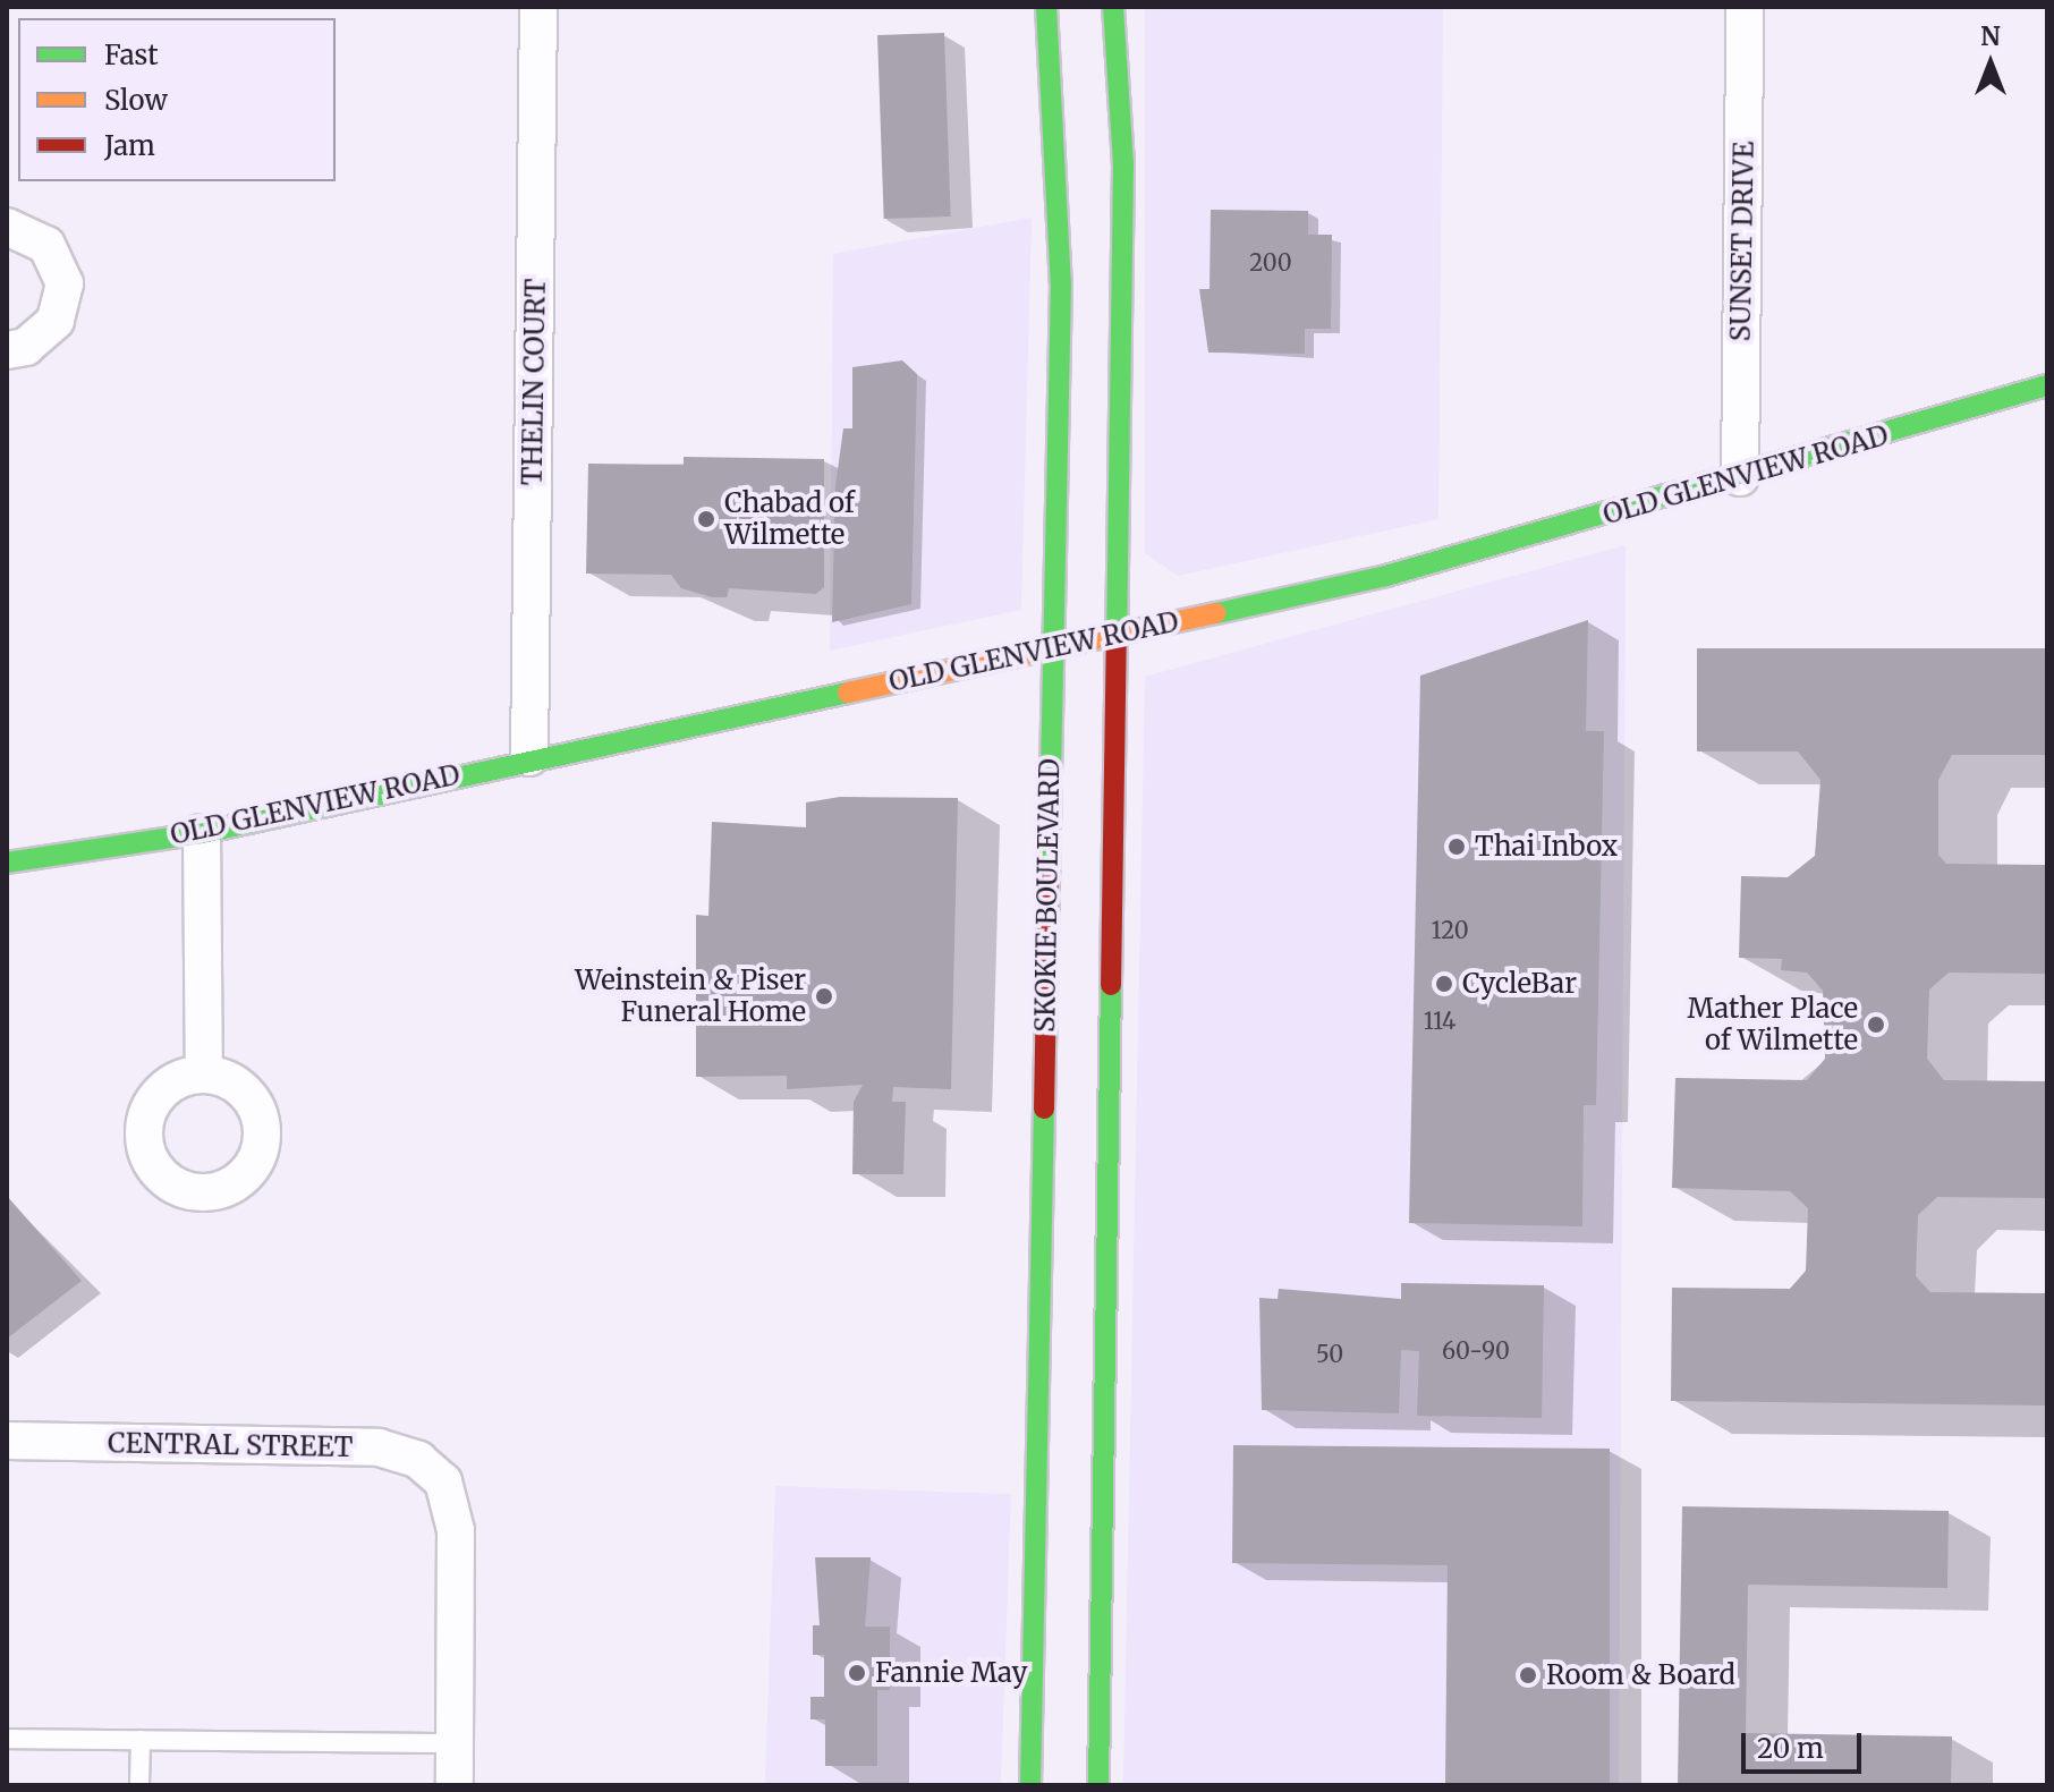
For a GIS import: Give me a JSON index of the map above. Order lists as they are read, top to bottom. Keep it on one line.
{"streets":{"main road":["OLD GLENVIEW ROAD","SKOKIE BOULEVARD"],"street":["SUNSET DRIVE","THELIN COURT","CENTRAL STREET"]},"crossings":[["SUNSET DRIVE","OLD GLENVIEW ROAD"],["THELIN COURT","OLD GLENVIEW ROAD"],["OLD GLENVIEW ROAD","SKOKIE BOULEVARD"]],"places":["Chabad of Wilmette","Thai Inbox","CycleBar","Weinstein & Piser Funeral Home","Mather Place of Wilmette","Fannie May","Room & Board"],"house_numbers":["200","120","114","60-90","50"],"legend":["Fast","Slow","Jam"],"scale_bar":"20 m","north":"top"}
